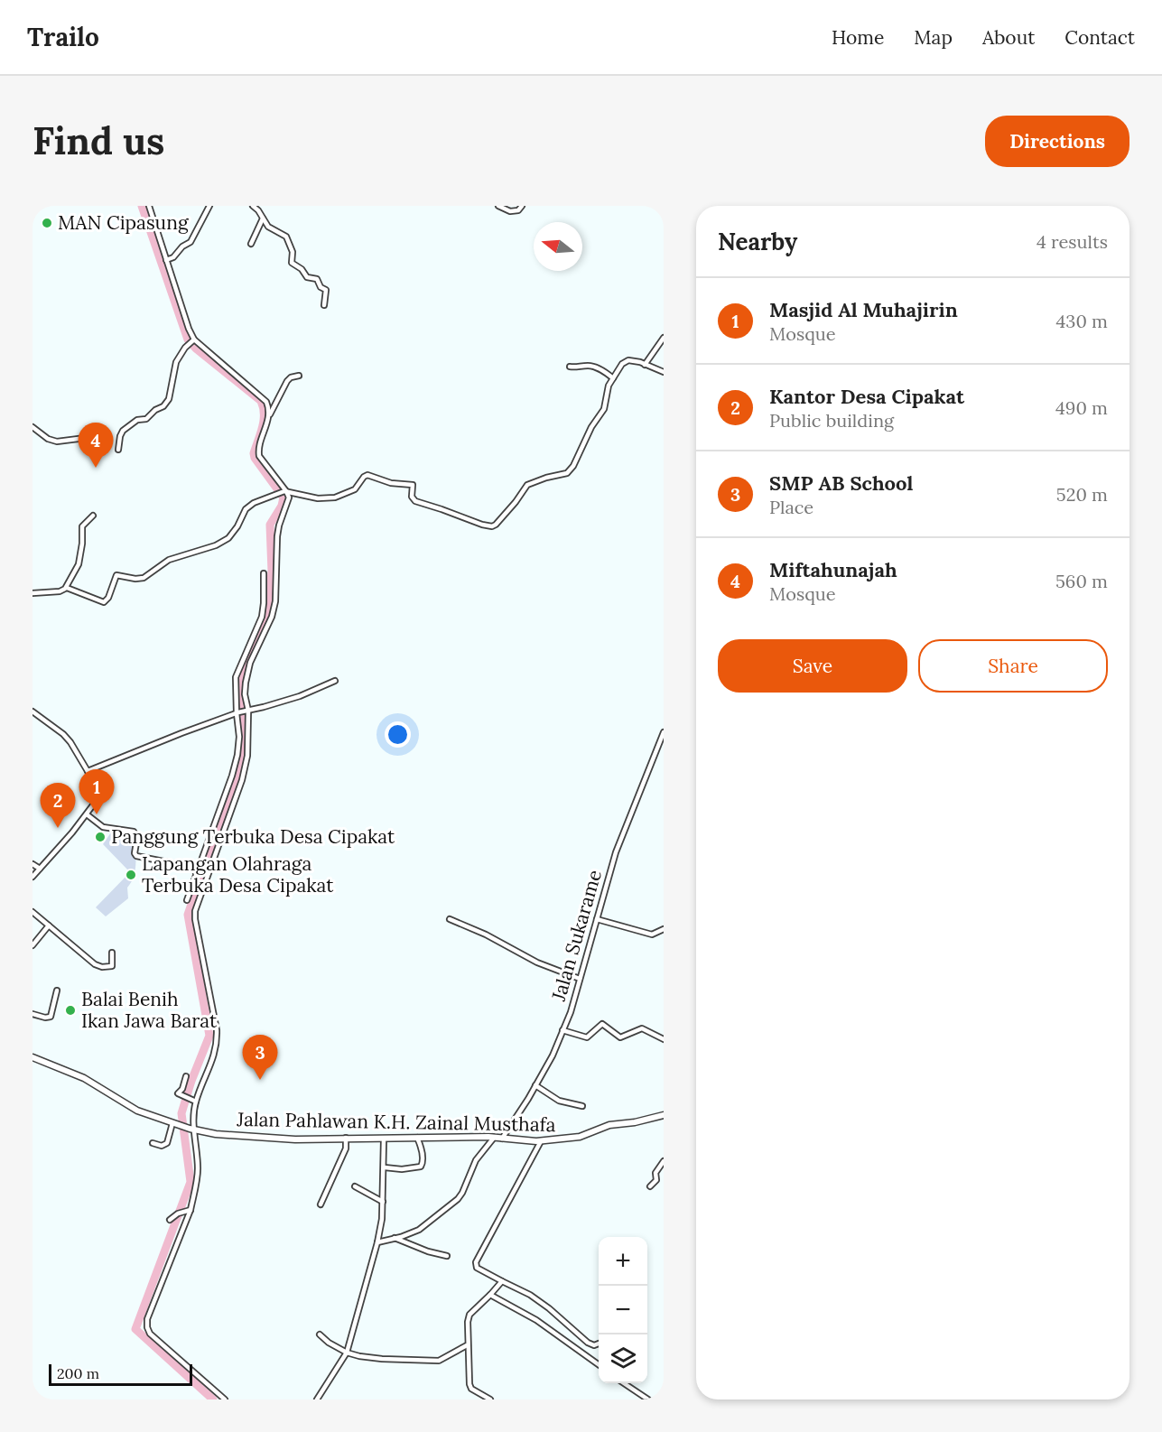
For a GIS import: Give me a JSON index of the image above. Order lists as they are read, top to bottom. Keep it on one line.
{"streets":{"street":["Jalan Sukarame","Jalan Pahlawan K.H. Zainal Musthafa"]},"crossings":[["Jalan Sukarame","Jalan Pahlawan K.H. Zainal Musthafa"]],"places":["MAN Cipasung","Panggung Terbuka Desa Cipakat","Lapangan Olahraga Terbuka Desa Cipakat","Balai Benih Ikan Jawa Barat"],"scale_bar":"200 m","north":"left","page":{"header":"Trailo","nav":["Home","Map","About","Contact"],"buttons":["Directions",["Save","Share"]],"title":"Find us","heading":["Nearby","4 results"],"list":[{"mark":"1","name":"Masjid Al Muhajirin","note":"Mosque","value":"430 m"},{"mark":"2","name":"Kantor Desa Cipakat","note":"Public building","value":"490 m"},{"mark":"3","name":"SMP AB School","note":"Place","value":"520 m"},{"mark":"4","name":"Miftahunajah","note":"Mosque","value":"560 m"}],"pins":["4","1","2","3"],"map_buttons":["+","−"],"scale":"200 m"}}
